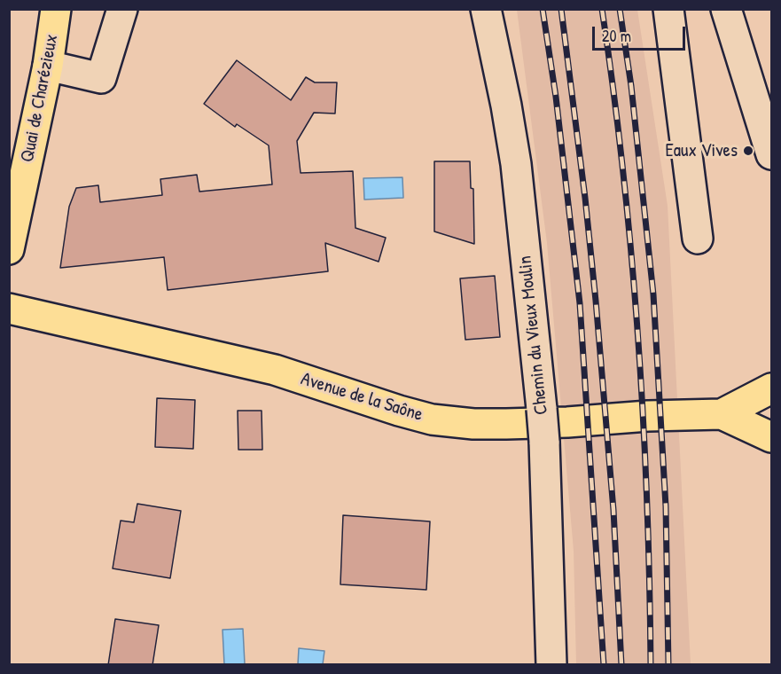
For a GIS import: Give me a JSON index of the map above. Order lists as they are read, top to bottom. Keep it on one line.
{"streets":{"main road":["Quai de Charézieux","Avenue de la Saône"],"street":["Chemin du Vieux Moulin"]},"places":["Eaux Vives"],"scale_bar":"20 m"}
